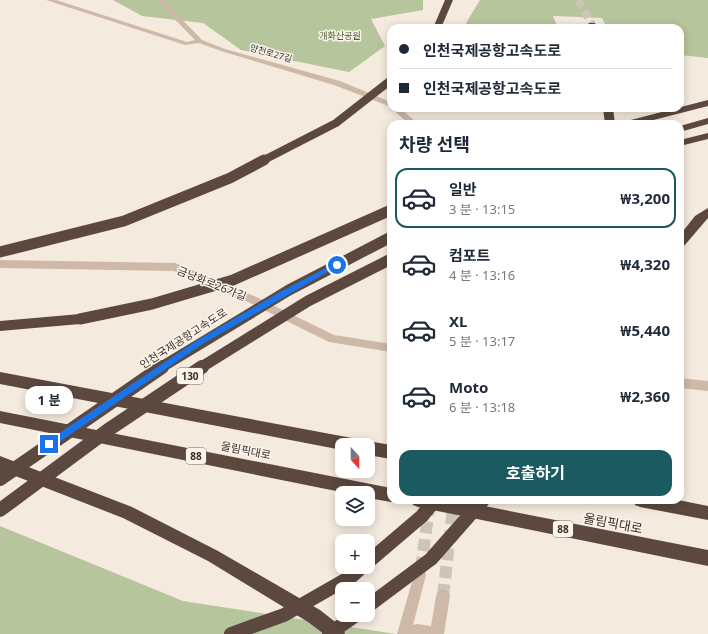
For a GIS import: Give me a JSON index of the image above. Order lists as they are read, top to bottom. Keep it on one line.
{"streets":{"highway":["인천국제공항고속도로","130","올림픽대로","88"],"street":["양천로27길","금낭화로26가길"]},"parks":["개화산공원"],"north":"bottom","page":{"banner":["인천국제공항고속도로","인천국제공항고속도로"],"heading":"차량 선택","list":[{"name":"일반","note":"3 분 · 13:15","value":"₩3,200"},{"name":"컴포트","note":"4 분 · 13:16","value":"₩4,320"},{"name":"XL","note":"5 분 · 13:17","value":"₩5,440"},{"name":"Moto","note":"6 분 · 13:18","value":"₩2,360"}],"bubble":"1 분","map_buttons":["+","−"],"buttons":"호출하기"}}
